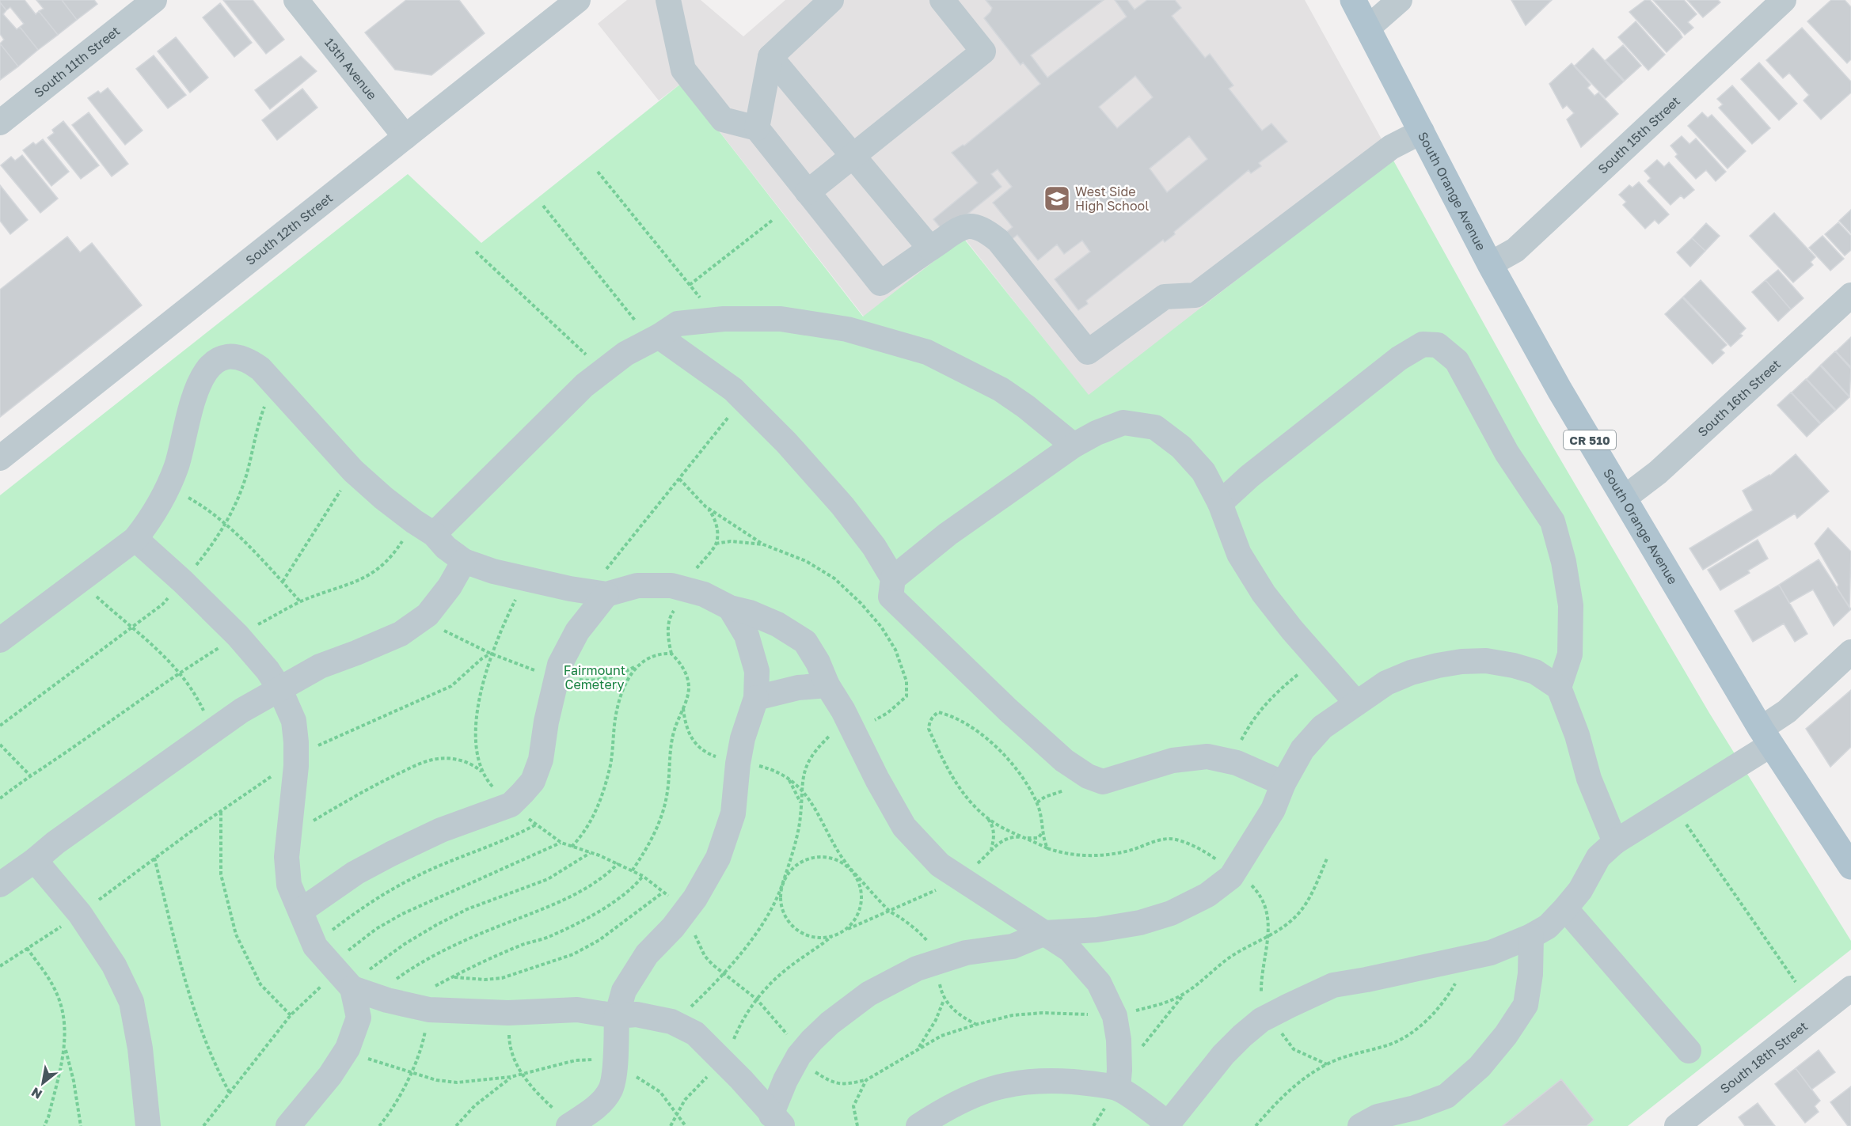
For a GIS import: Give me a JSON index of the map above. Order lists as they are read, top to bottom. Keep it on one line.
{"streets":{"main road":["South Orange Avenue","CR 510"],"street":["South 11th Street","13th Avenue","South 15th Street","South 12th Street","South 16th Street","South 18th Street"]},"crossings":[["13th Avenue","South 12th Street"],["South 15th Street","South Orange Avenue"],["South Orange Avenue","South 16th Street"]],"parks":["Fairmount Cemetery"],"places":{"school or university":["West Side High School"]},"north":"bottom left"}
